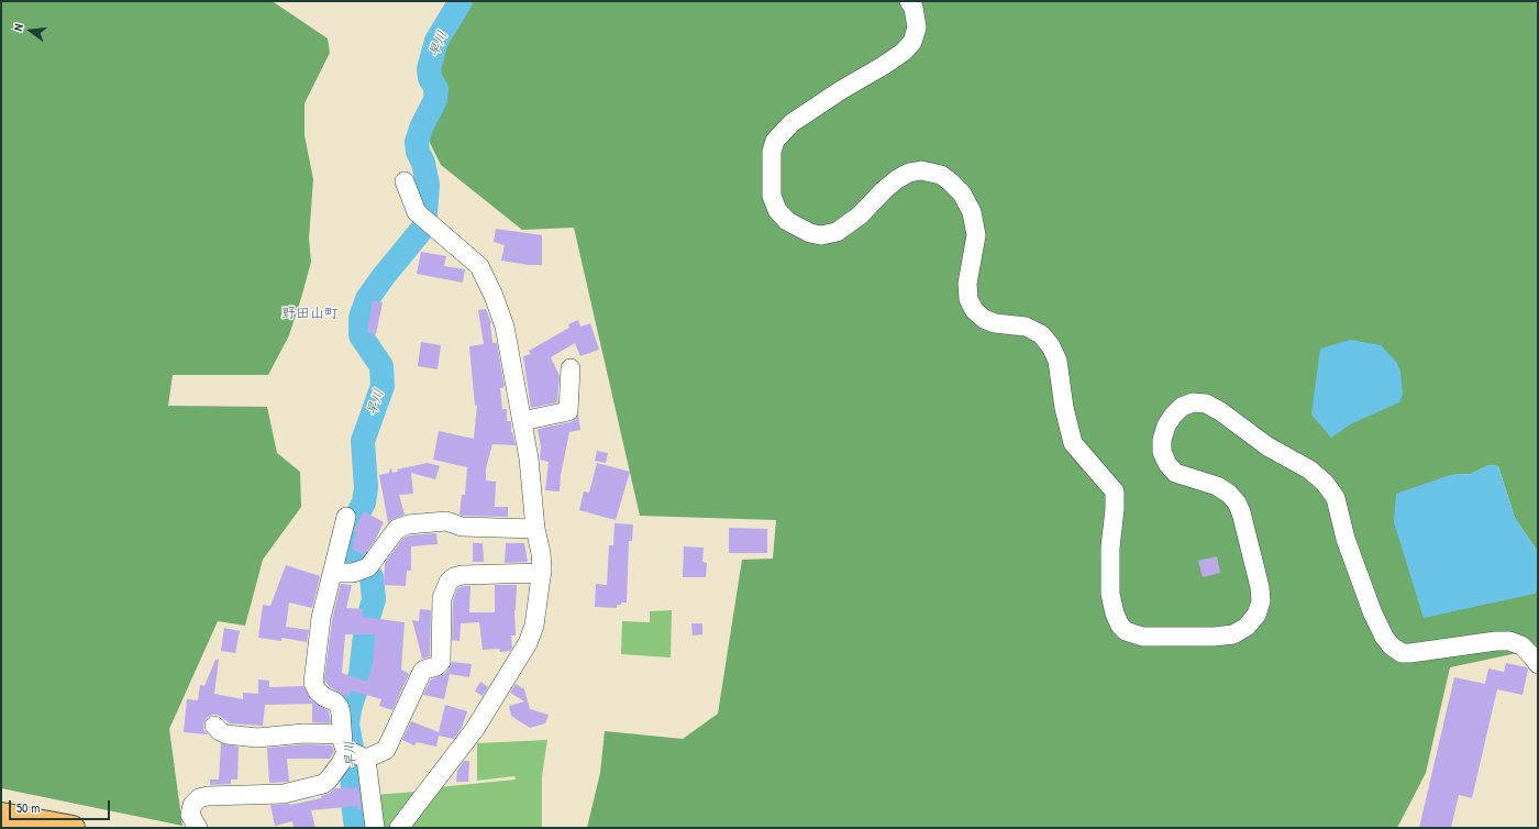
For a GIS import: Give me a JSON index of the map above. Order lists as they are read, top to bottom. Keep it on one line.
{"districts":["野田山町"],"water":["早川"],"scale_bar":"50 m","north":"left"}
